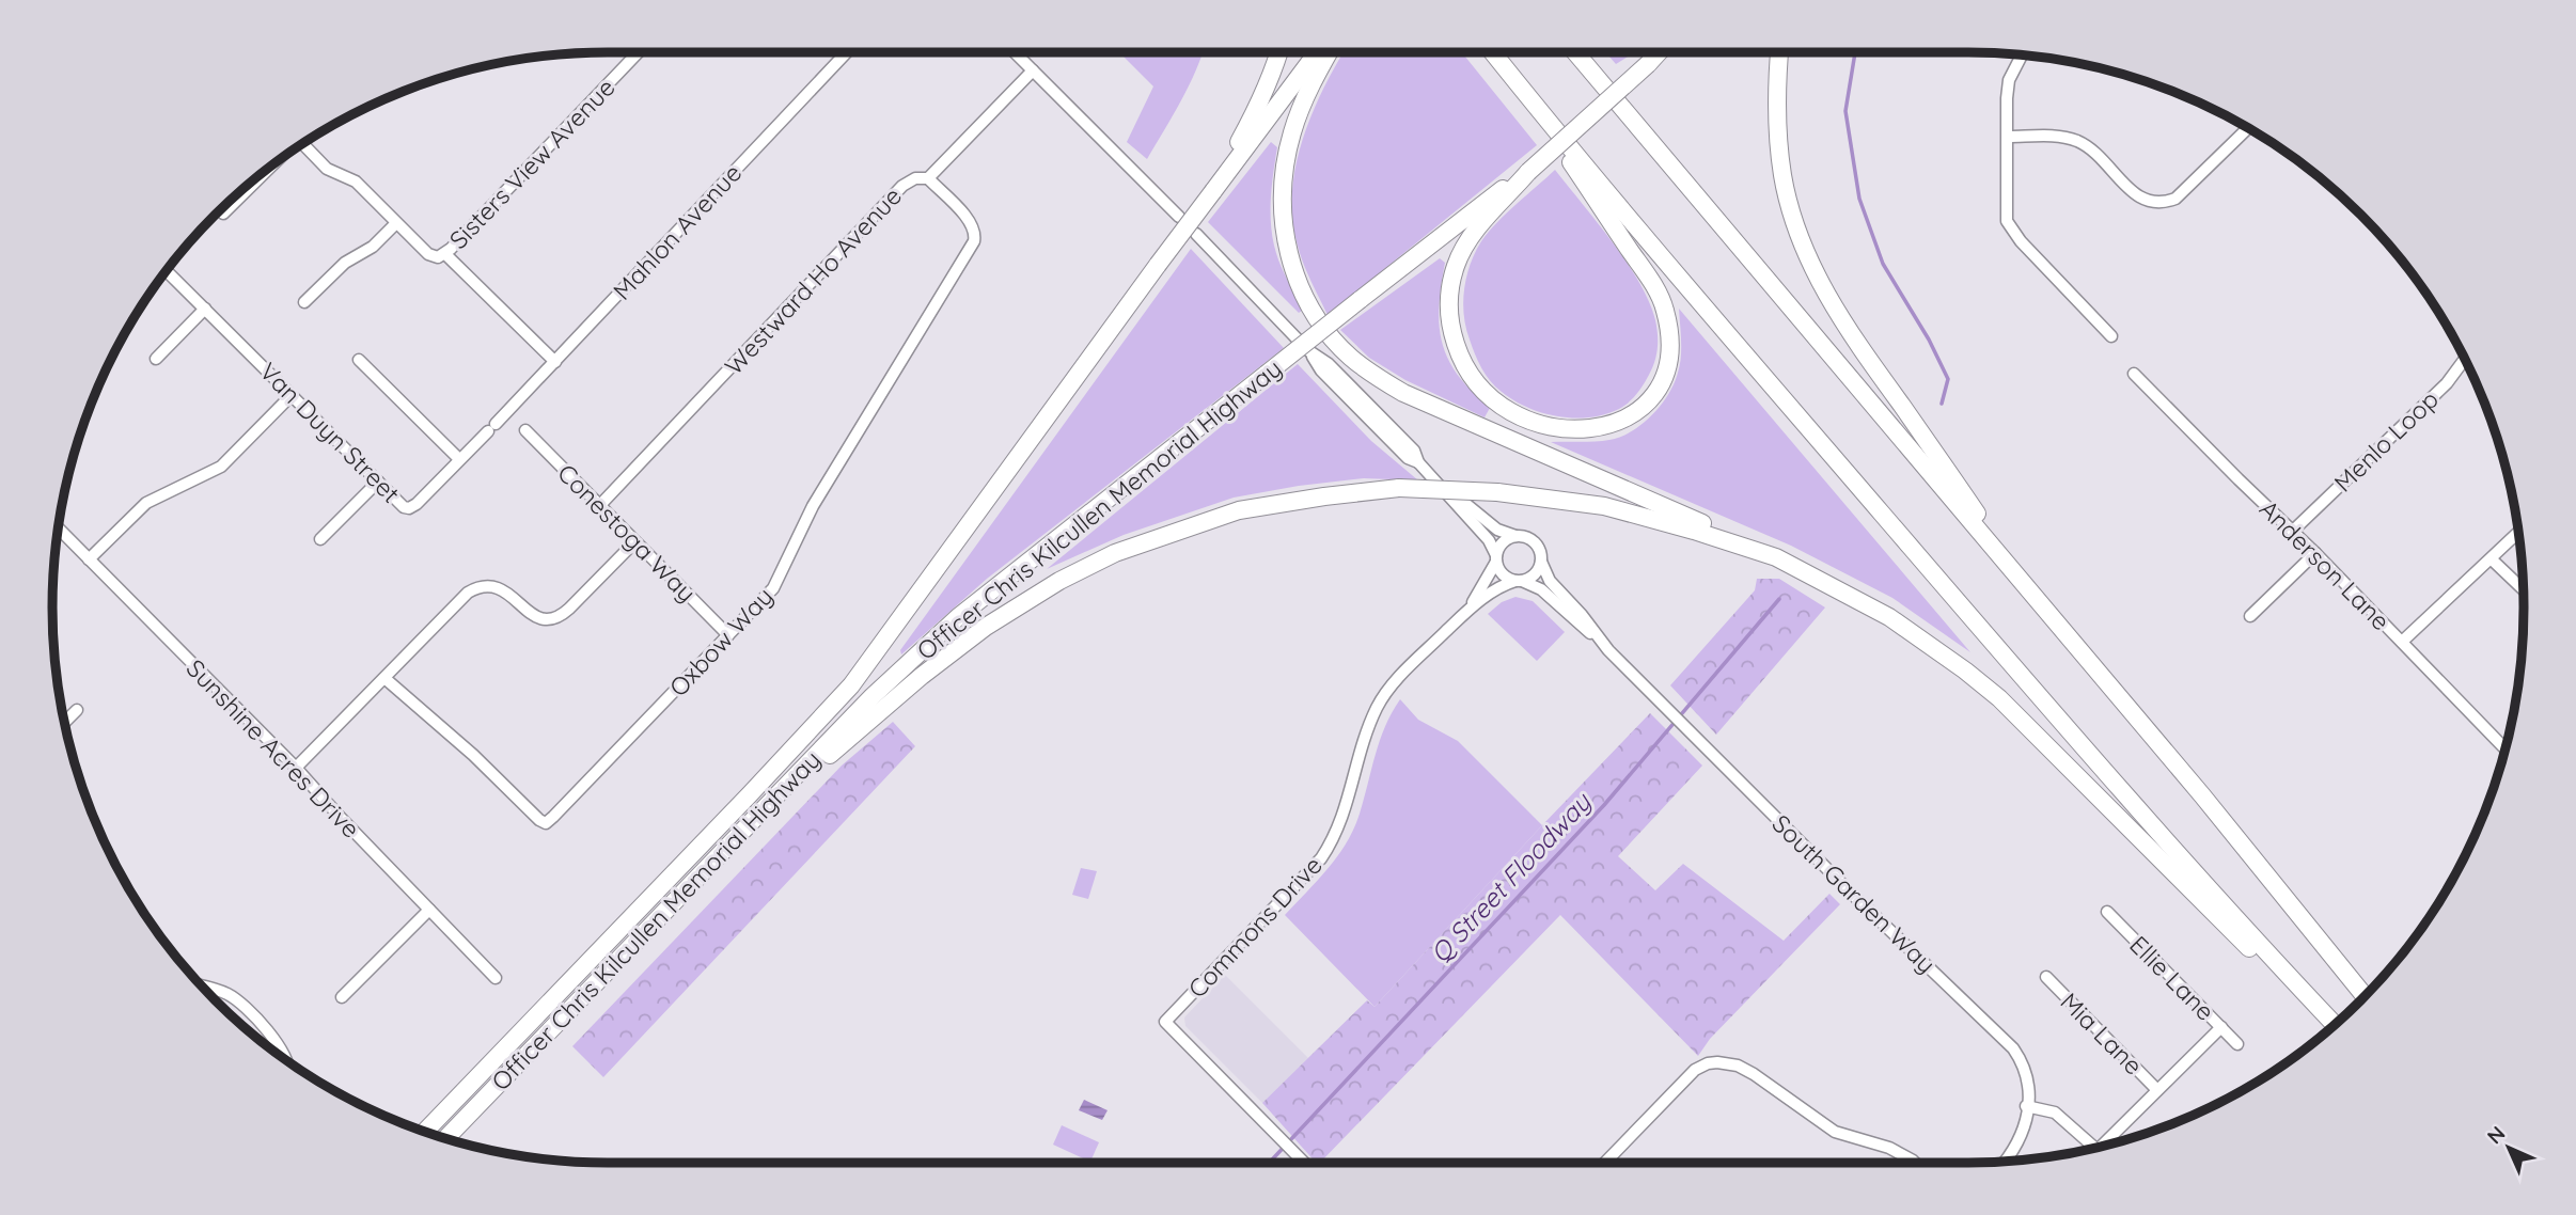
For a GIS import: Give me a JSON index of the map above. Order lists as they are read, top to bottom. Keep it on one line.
{"streets":{"highway":["Officer Chris Kilcullen Memorial Highway"],"street":["Sisters View Avenue","Mahlon Avenue","Westward Ho Avenue","Van Duyn Street","Menlo Loop","Conestoga Way","Anderson Lane","Oxbow Way","Sunshine Acres Drive","South Garden Way","Commons Drive","Ellie Lane","Mia Lane"]},"crossings":[["Mahlon Avenue","Van Duyn Street"],["Westward Ho Avenue","Conestoga Way"],["Westward Ho Avenue","Oxbow Way"],["Menlo Loop","Anderson Lane"],["Conestoga Way","Oxbow Way"],["South Garden Way","Commons Drive"]],"water":["Q Street Floodway"],"north":"top left"}
